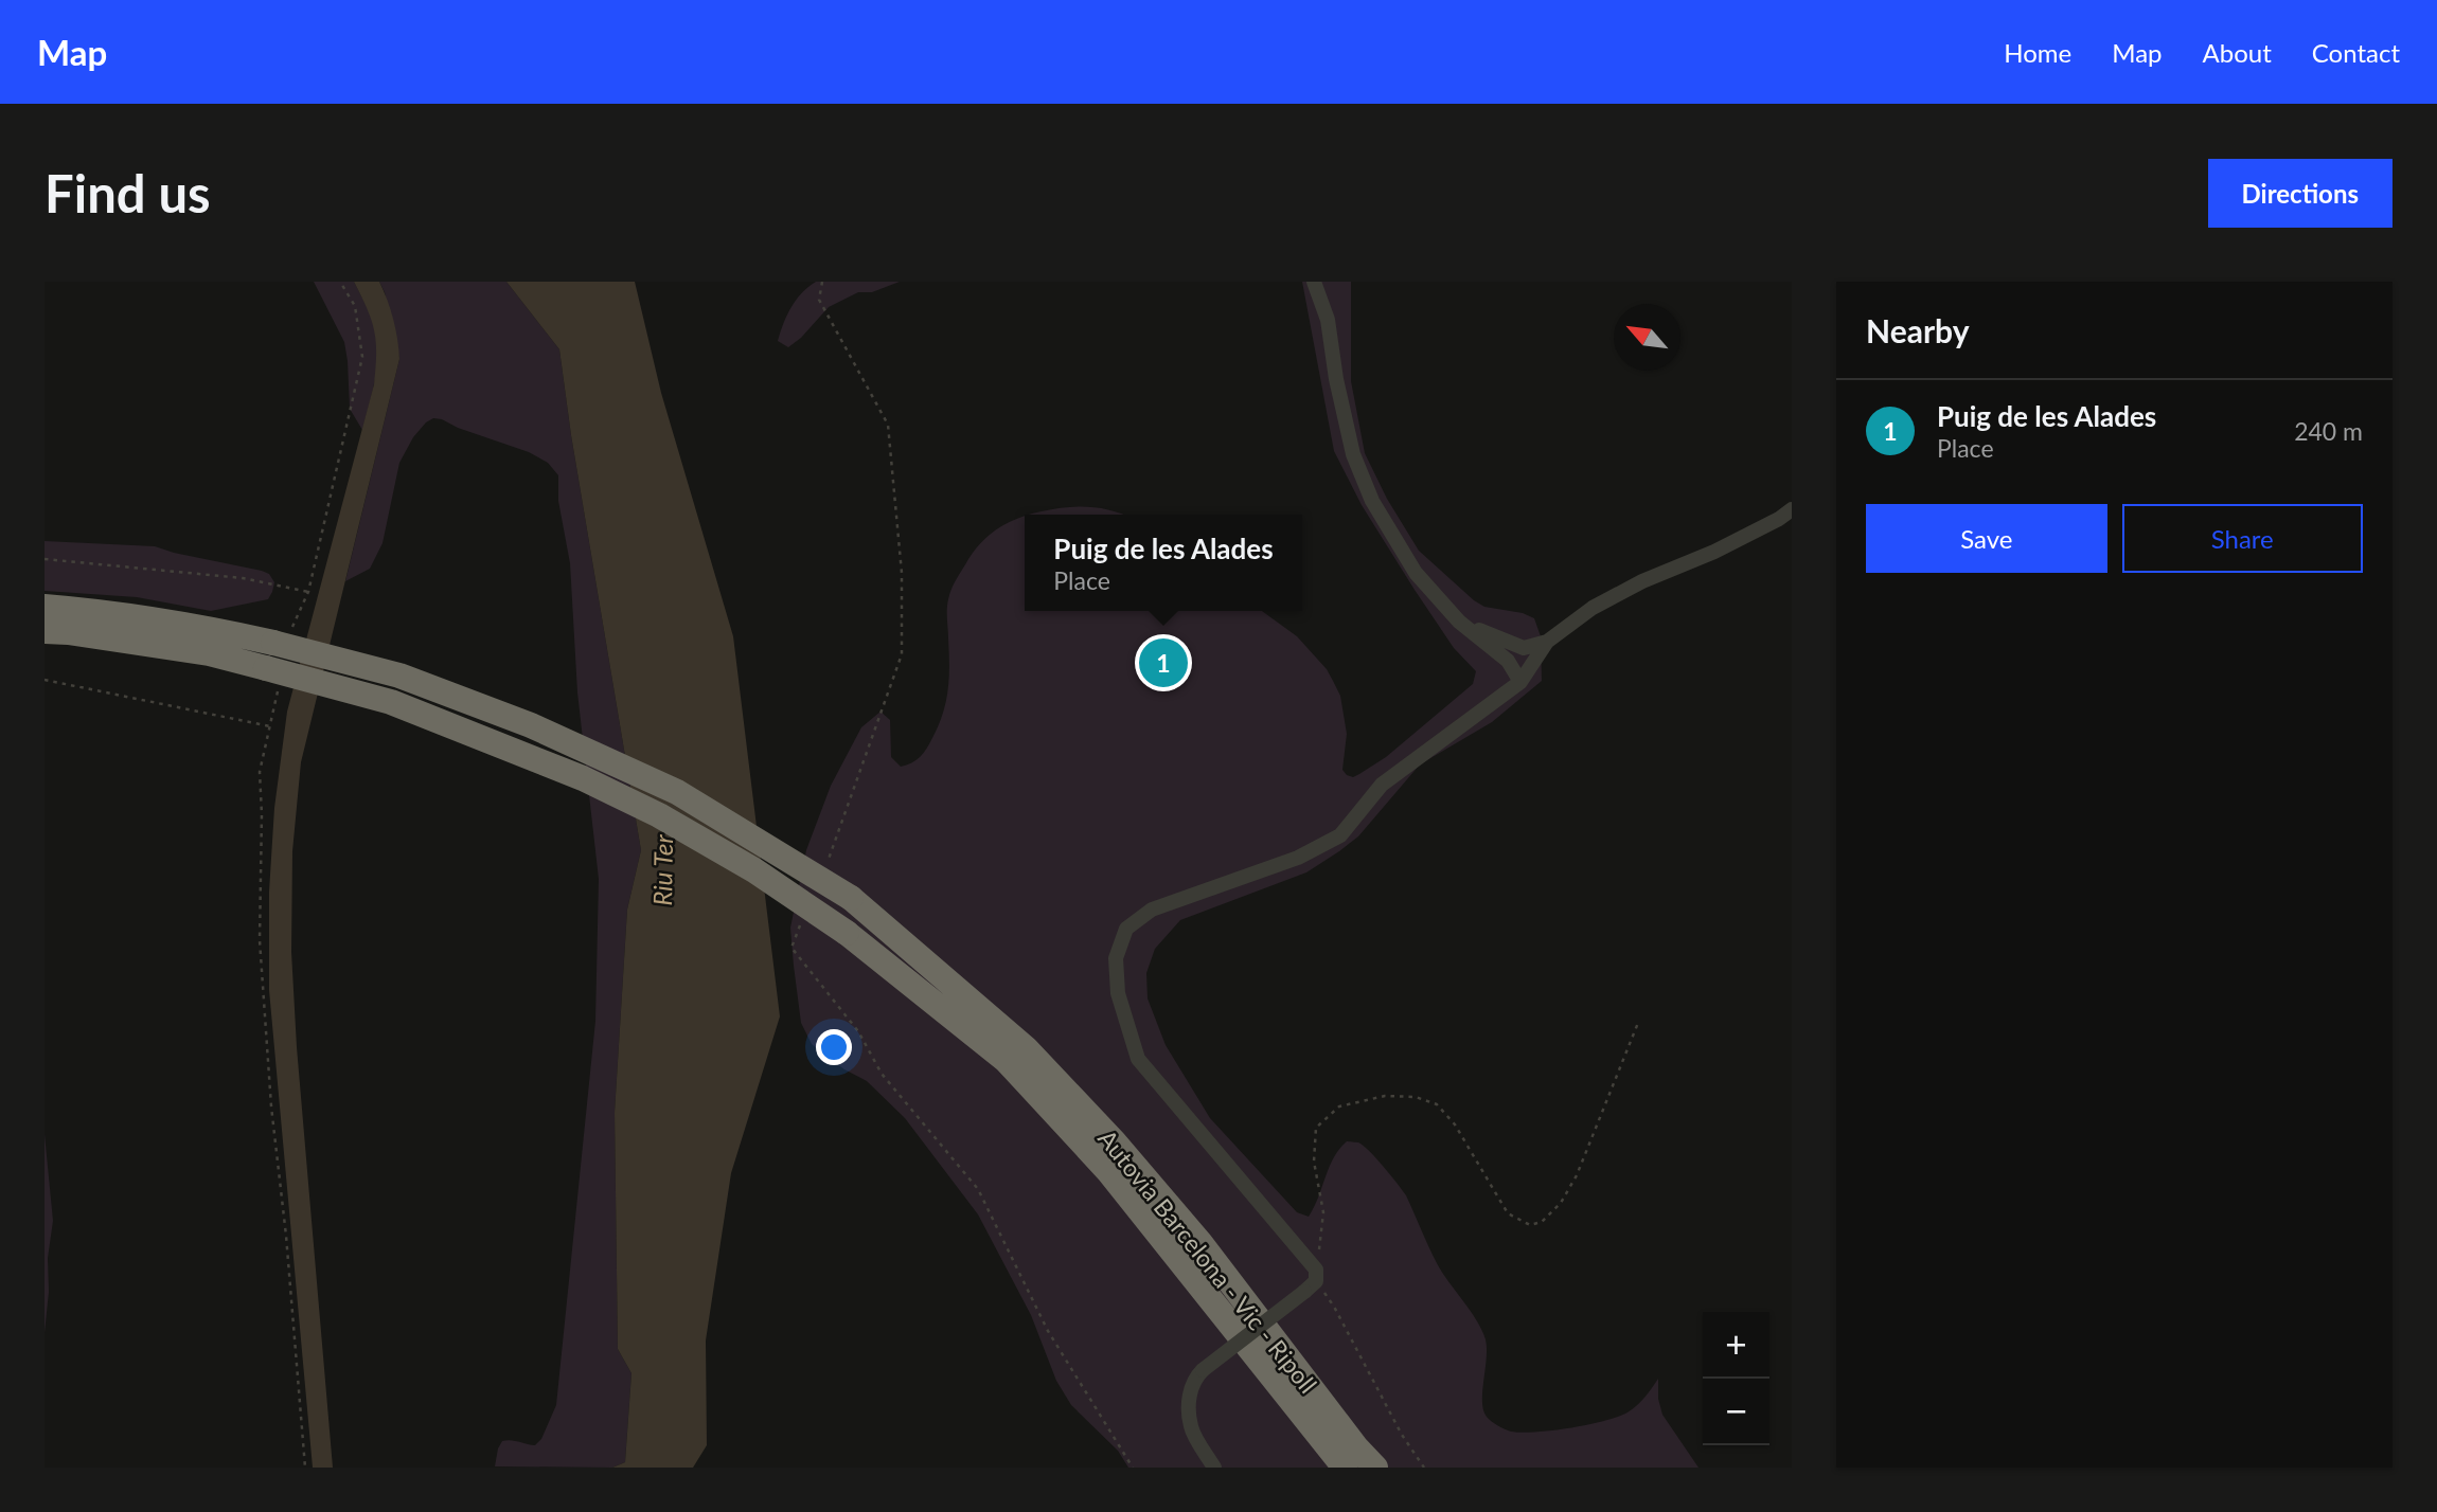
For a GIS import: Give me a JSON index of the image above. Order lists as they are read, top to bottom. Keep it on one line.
{"streets":{"highway":["Autovia Barcelona - Vic - Ripoll"]},"water":["Riu Ter"],"north":"top left","page":{"header":"Map","nav":["Home","Map","About","Contact"],"buttons":["Directions",["Save","Share"]],"title":"Find us","heading":"Nearby","list":[{"mark":"1","name":"Puig de les Alades","note":"Place","value":"240 m"}],"popup":["Puig de les Alades","Place"],"pins":"1","map_buttons":["+","−"]}}
